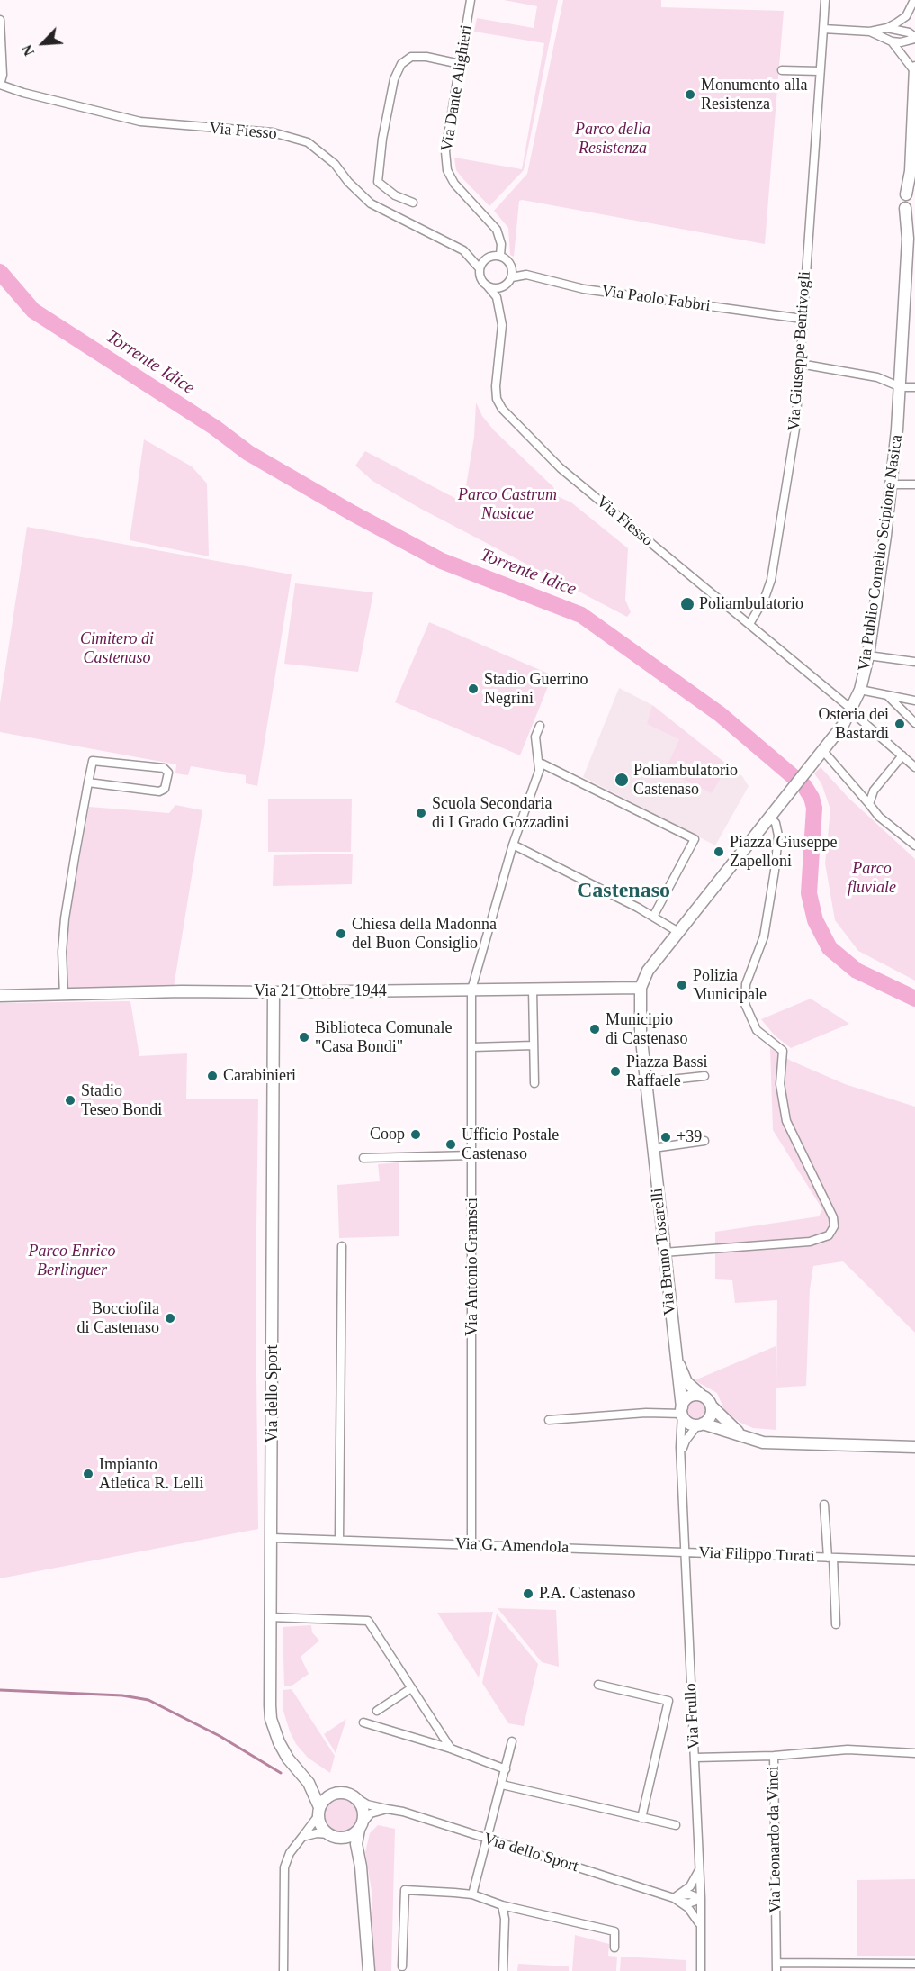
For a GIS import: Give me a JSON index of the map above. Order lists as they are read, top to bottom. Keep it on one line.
{"streets":{"street":["Via Dante Alighieri","Via Fiesso","Via Paolo Fabbri","Via Giuseppe Bentivogli","Via Publio Cornelio Scipione Nasica","Via 21 Ottobre 1944","Via Bruno Tosarelli","Via Antonio Gramsci","Via dello Sport","Via G. Amendola","Via Filippo Turati","Via Frullo","Via Leonardo da Vinci"]},"crossings":[["Via Dante Alighieri","Via Fiesso"],["Via Dante Alighieri","Via Paolo Fabbri"],["Via Fiesso","Via Paolo Fabbri"],["Via Fiesso","Via Giuseppe Bentivogli"],["Via Fiesso","Via Publio Cornelio Scipione Nasica"],["Via Paolo Fabbri","Via Giuseppe Bentivogli"],["Via Publio Cornelio Scipione Nasica","Via 21 Ottobre 1944"],["Via Publio Cornelio Scipione Nasica","Via Bruno Tosarelli"],["Via 21 Ottobre 1944","Via Bruno Tosarelli"],["Via 21 Ottobre 1944","Via Antonio Gramsci"],["Via 21 Ottobre 1944","Via dello Sport"],["Via Bruno Tosarelli","Via Frullo"],["Via Antonio Gramsci","Via G. Amendola"],["Via dello Sport","Via G. Amendola"],["Via dello Sport","Via Frullo"],["Via G. Amendola","Via Filippo Turati"],["Via G. Amendola","Via Frullo"],["Via Filippo Turati","Via Frullo"],["Via Frullo","Via Leonardo da Vinci"]],"districts":["Castenaso"],"water":["Torrente Idice"],"parks":["Parco della Resistenza","Parco Castrum Nasicae","Cimitero di Castenaso","Parco fluviale","Parco Enrico Berlinguer"],"places":["Monumento alla Resistenza","Poliambulatorio","Stadio Guerrino Negrini","Osteria dei Bastardi","Poliambulatorio Castenaso","Scuola Secondaria di I Grado Gozzadini","Piazza Giuseppe Zapelloni","Chiesa della Madonna del Buon Consiglio","Polizia Municipale","Municipio di Castenaso","Biblioteca Comunale \"Casa Bondi\"","Piazza Bassi Raffaele","Carabinieri","Stadio Teseo Bondi","Coop","+39","Ufficio Postale Castenaso","Bocciofila di Castenaso","Impianto Atletica R. Lelli","P.A. Castenaso"],"north":"bottom left"}
